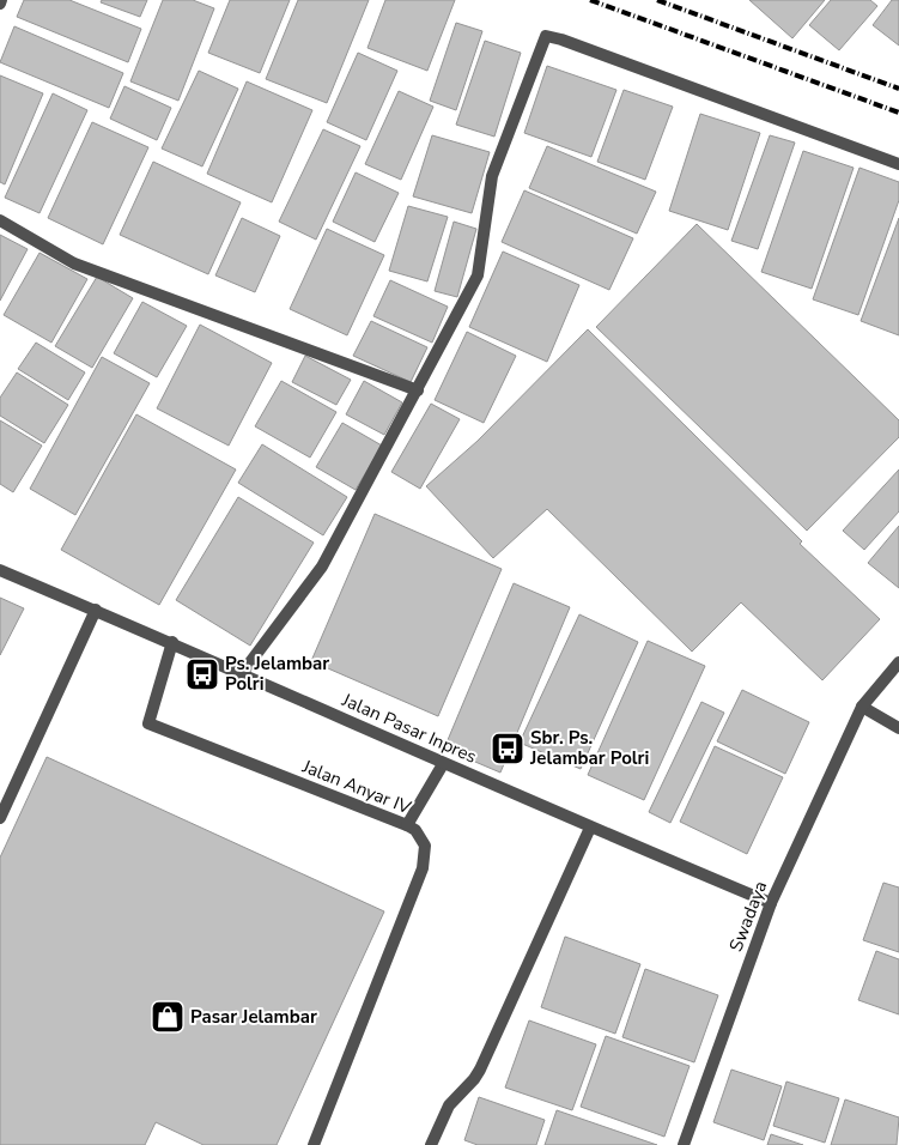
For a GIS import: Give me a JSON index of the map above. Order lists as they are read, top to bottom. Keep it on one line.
{"streets":{"street":["Jalan Pasar Inpres","Jalan Anyar IV","Swadaya"]},"crossings":[["Jalan Pasar Inpres","Jalan Anyar IV"],["Jalan Pasar Inpres","Swadaya"]],"places":{"bus stop":["Ps. Jelambar Polri","Sbr. Ps. Jelambar Polri"],"shop":["Pasar Jelambar"]}}
